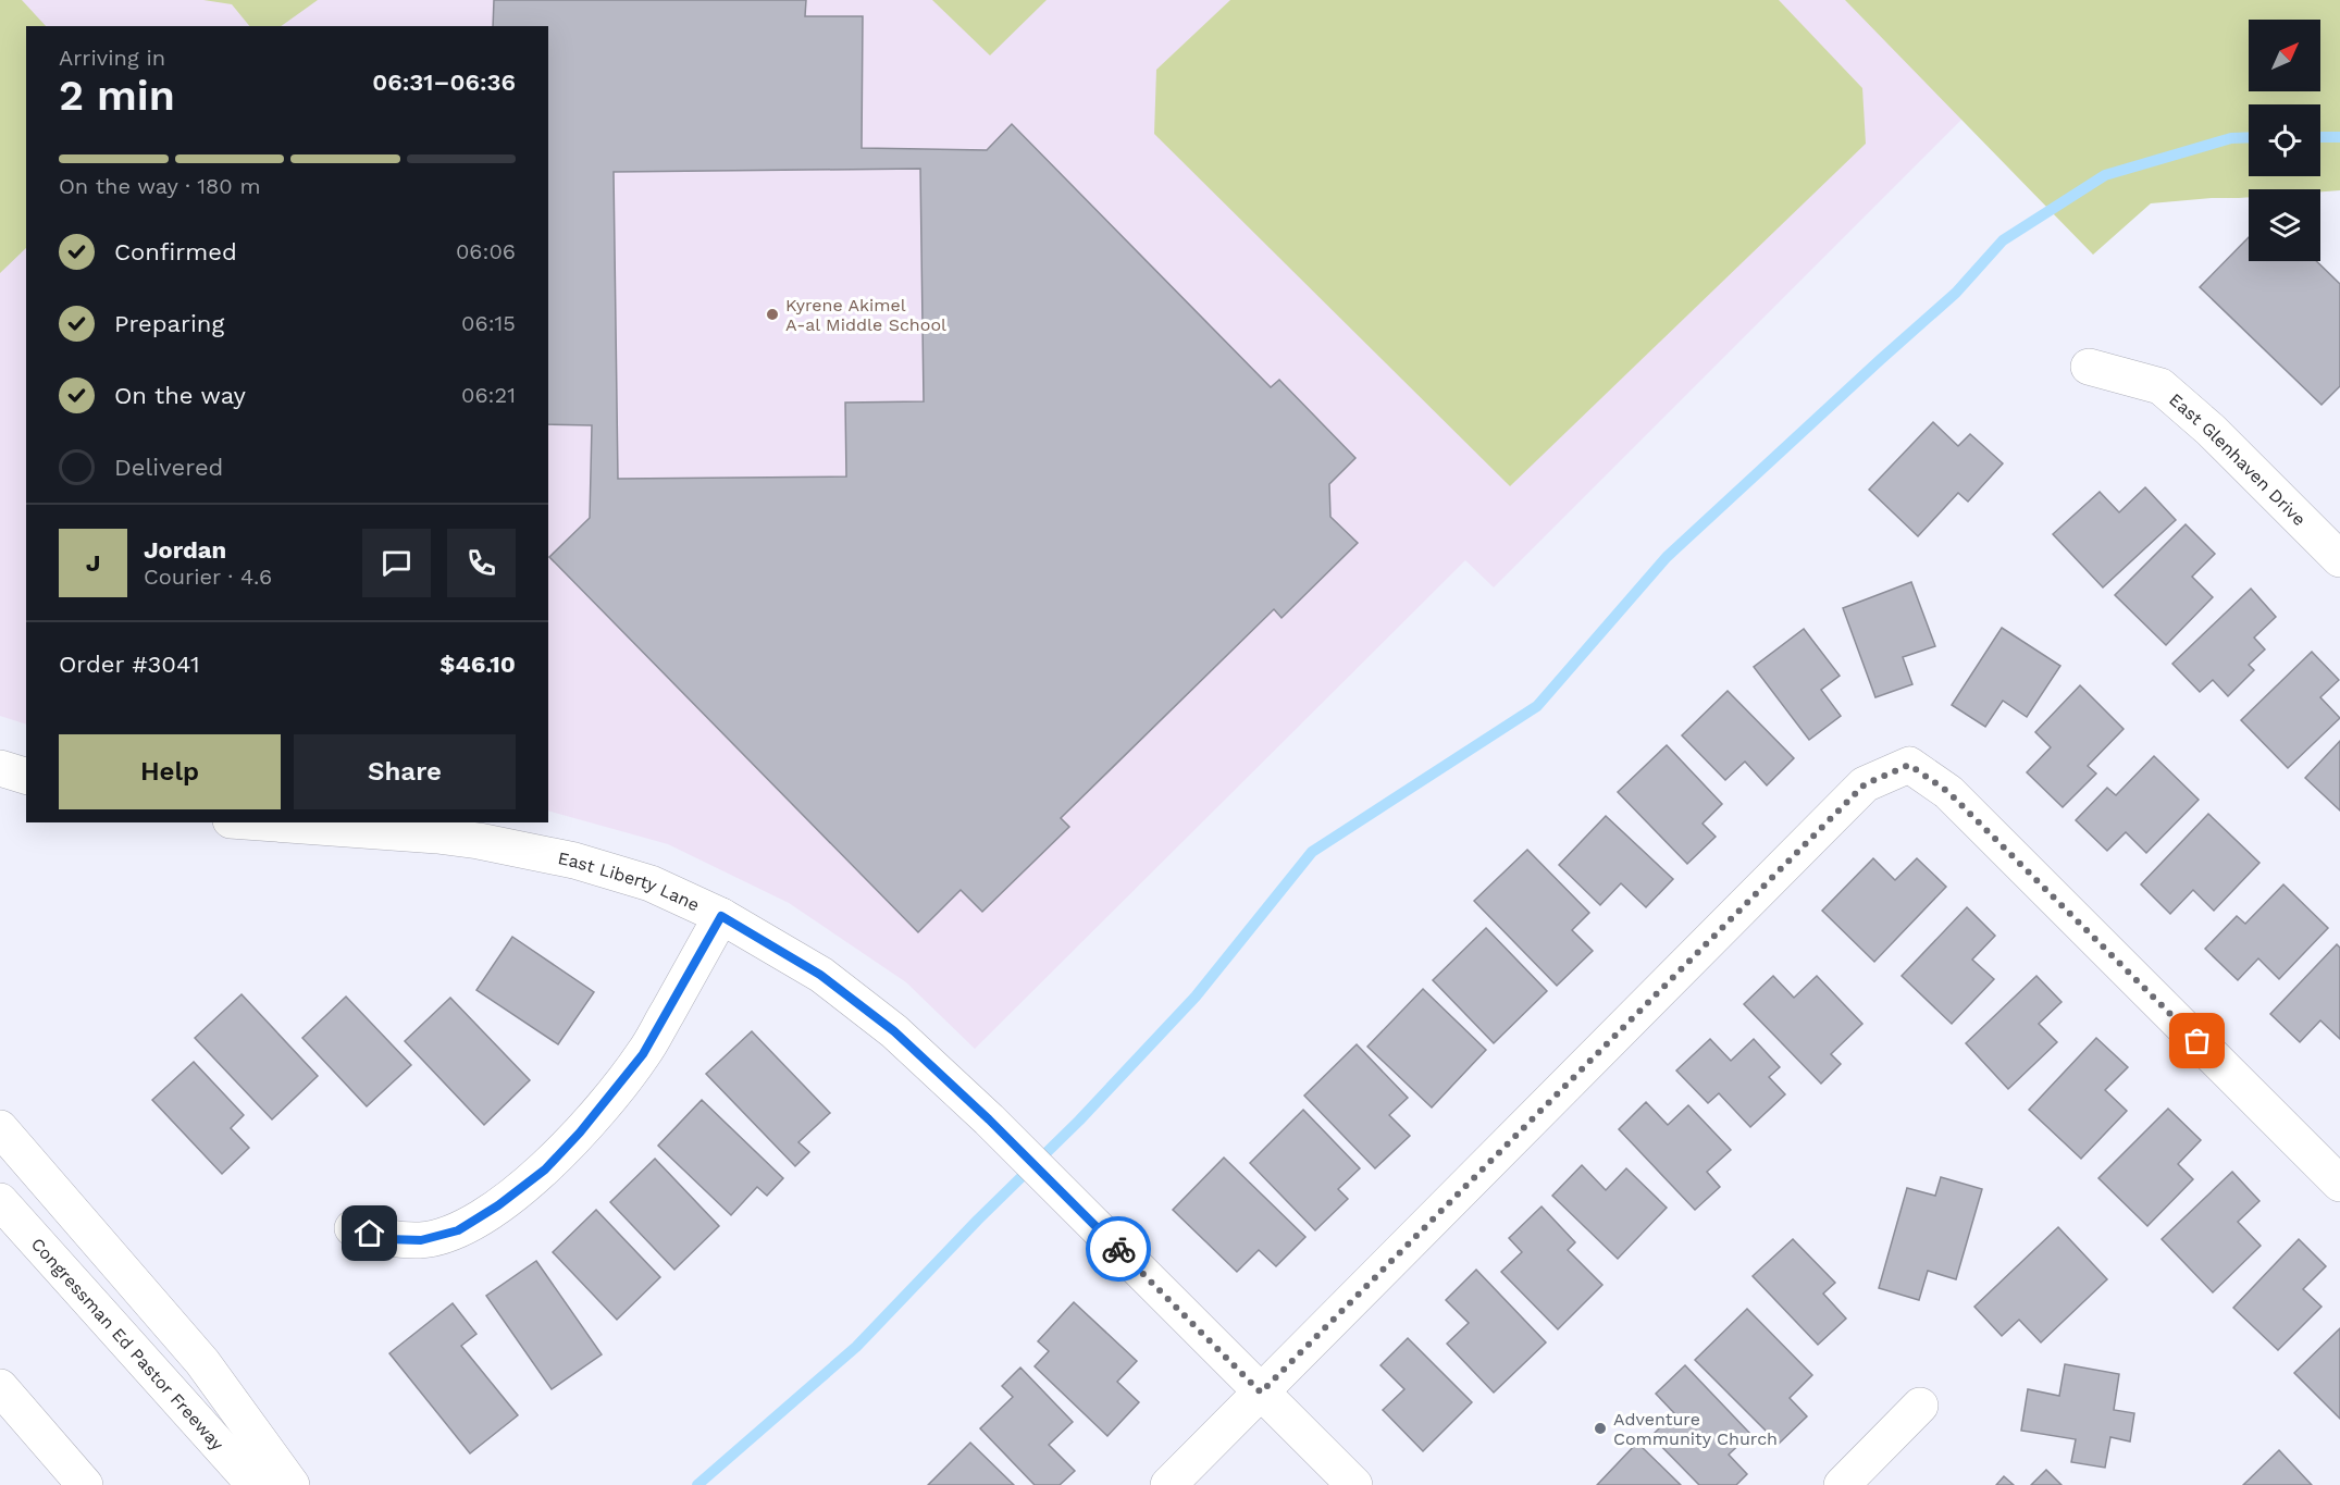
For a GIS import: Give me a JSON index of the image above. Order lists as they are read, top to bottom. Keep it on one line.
{"streets":{"main road":["East Glenhaven Drive","East Liberty Lane","Congressman Ed Pastor Freeway"]},"places":["Kyrene Akimel A-al Middle School","Adventure Community Church"],"north":"top right","page":{"heading":["2 min","Arriving in","06:31–06:36"],"panel":["Jordan","Courier · 4.6","Order #3041","$46.10"],"bar":"On the way · 180 m","list":[["Confirmed","06:06"],["Preparing","06:15"],["On the way","06:21"],"Delivered"],"round":"J","buttons":["Help","Share"]}}
